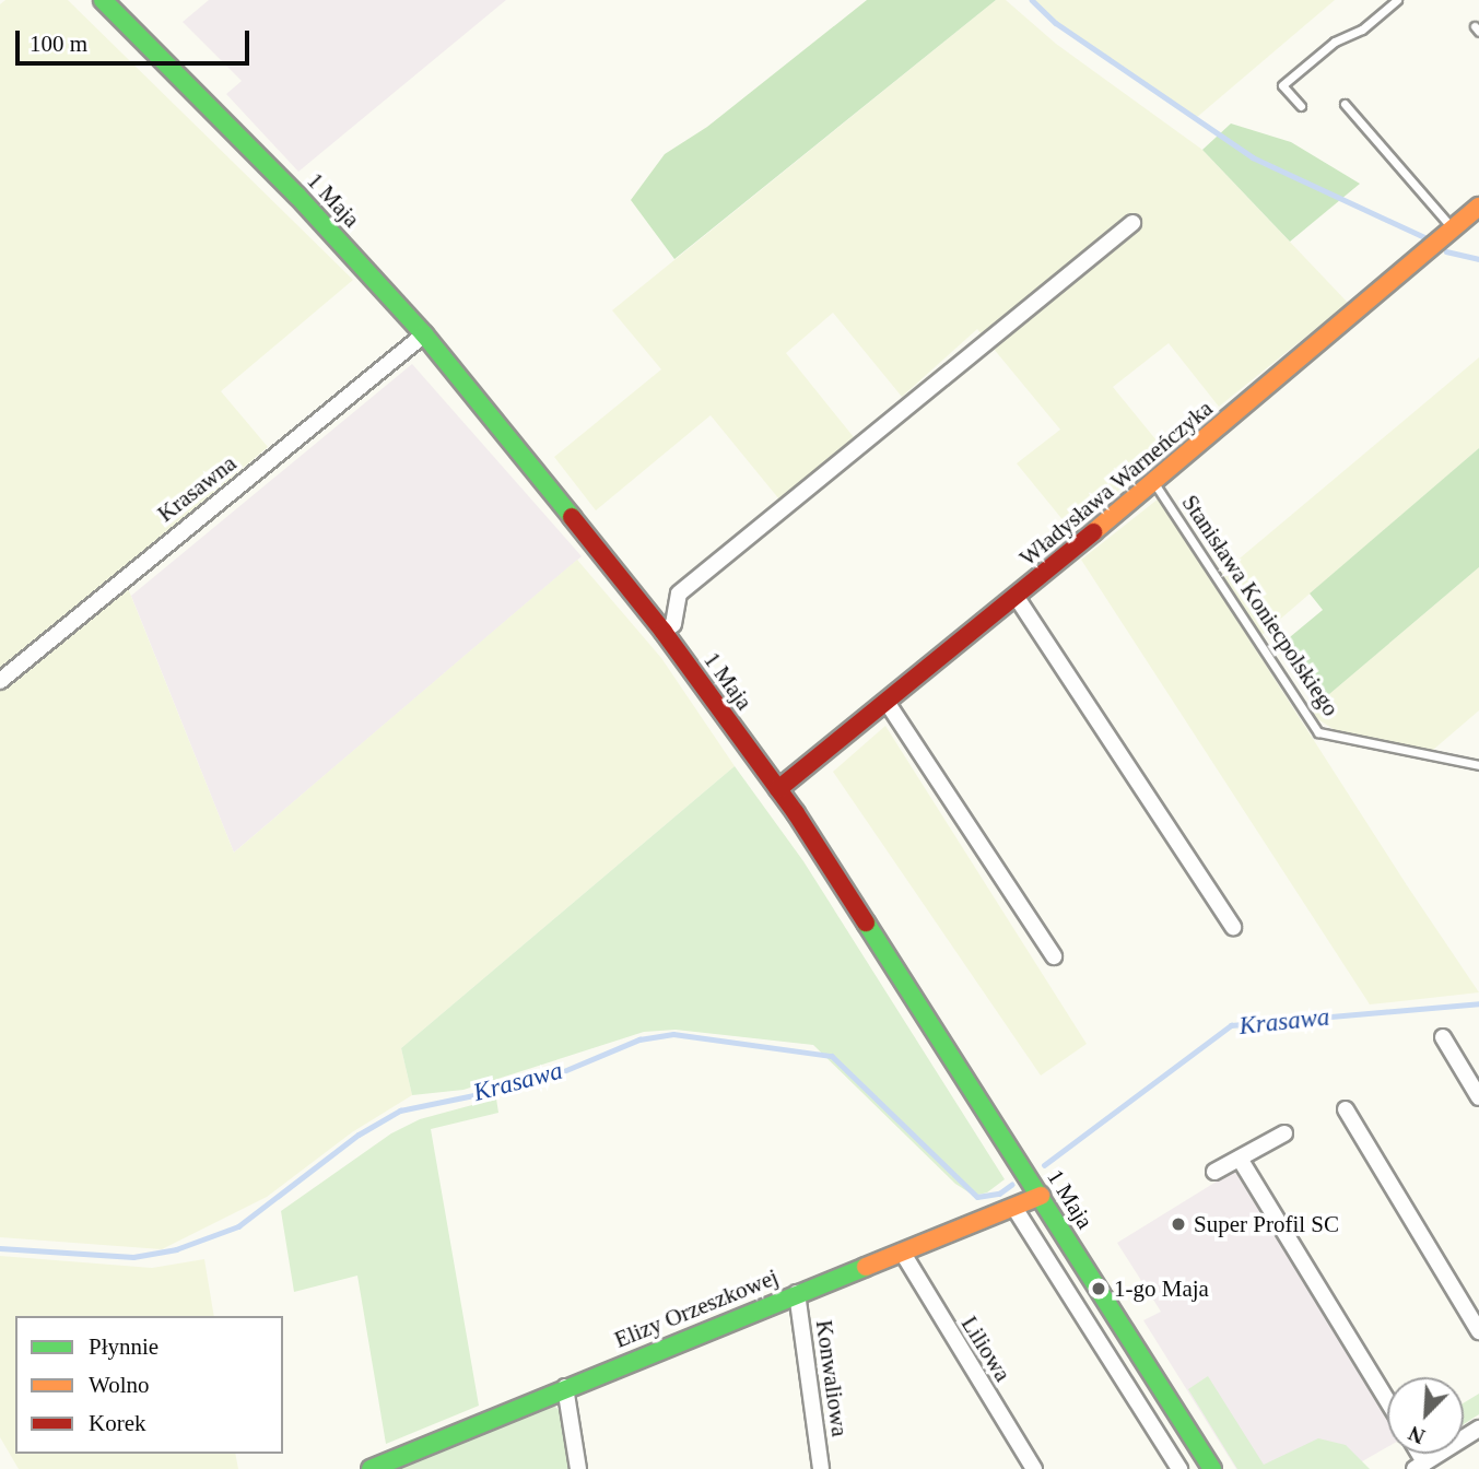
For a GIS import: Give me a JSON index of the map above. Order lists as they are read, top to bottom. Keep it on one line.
{"streets":{"main road":["1 Maja","Władysława Warneńczyka","Elizy Orzeszkowej"],"street":["Krasawna","Liliowa","Konwaliowa"],"lane":["Stanisława Koniecpolskiego"]},"crossings":[["1 Maja","Władysława Warneńczyka"],["1 Maja","Krasawna"],["1 Maja","Elizy Orzeszkowej"],["Władysława Warneńczyka","Stanisława Koniecpolskiego"],["Elizy Orzeszkowej","Liliowa"],["Elizy Orzeszkowej","Konwaliowa"]],"water":["Krasawa"],"places":["Super Profil SC","1-go Maja"],"legend":["Płynnie","Wolno","Korek"],"scale_bar":"100 m","north":"bottom left"}
